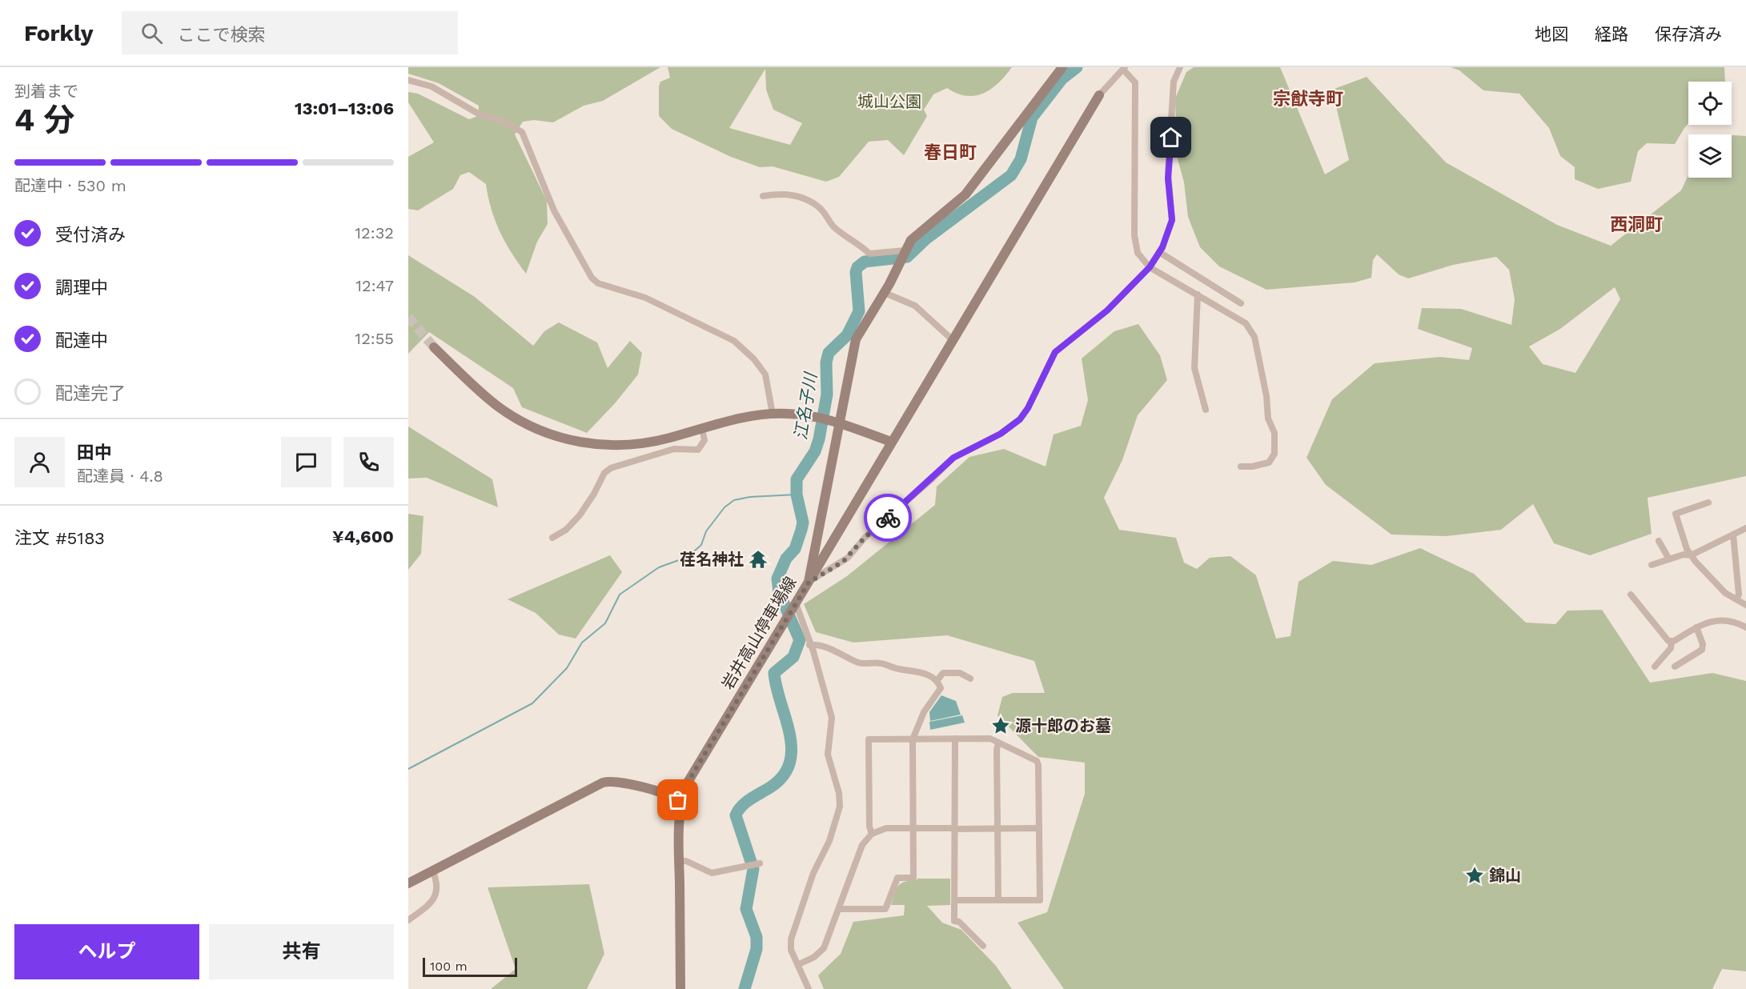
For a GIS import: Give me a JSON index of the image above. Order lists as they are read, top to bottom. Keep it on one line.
{"streets":{"street":["岩井高山停車場線"]},"districts":["宗猷寺町","春日町","西洞町"],"water":["江名子川"],"parks":["城山公園"],"places":{"temple":["荏名神社"],"place":["源十郎のお墓","錦山"]},"scale_bar":"100 m","page":{"header":"Forkly","search":"ここで検索","nav":["地図","経路","保存済み"],"heading":["4 分","到着まで","13:01–13:06"],"panel":["田中","配達員 · 4.8","注文 #5183","¥4,600"],"bar":"配達中 · 530 m","list":[["受付済み","12:32"],["調理中","12:47"],["配達中","12:55"],"配達完了"],"buttons":["ヘルプ","共有"],"scale":"100 m"}}
